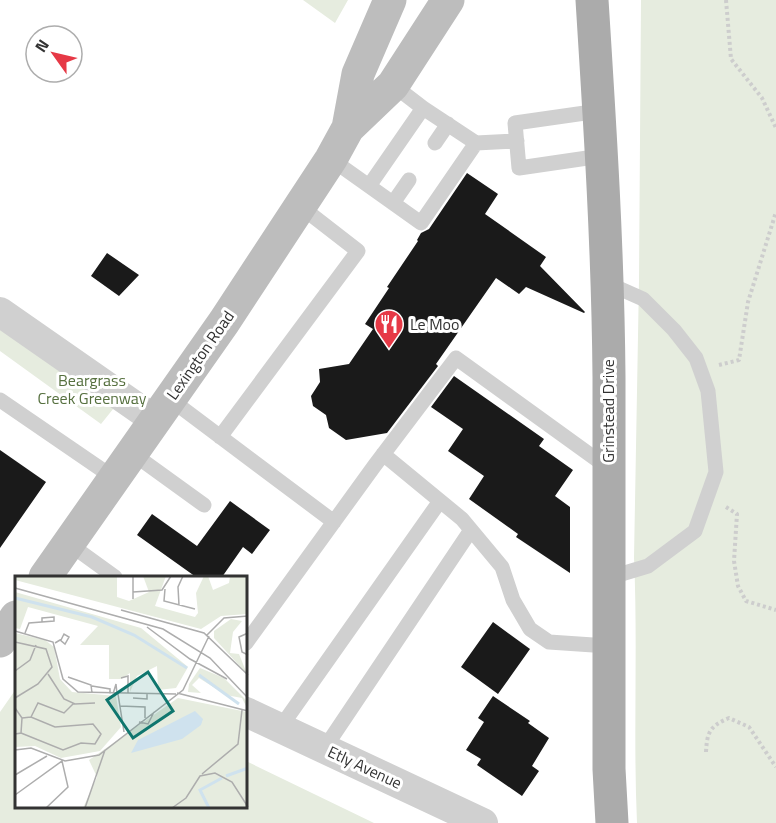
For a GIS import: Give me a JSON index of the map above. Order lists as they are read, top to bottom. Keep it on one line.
{"streets":{"main road":["Lexington Road","Grinstead Drive"],"street":["Etly Avenue"]},"parks":["Beargrass Creek Greenway"],"places":{"restaurant":["Le Moo"]},"north":"top left"}
